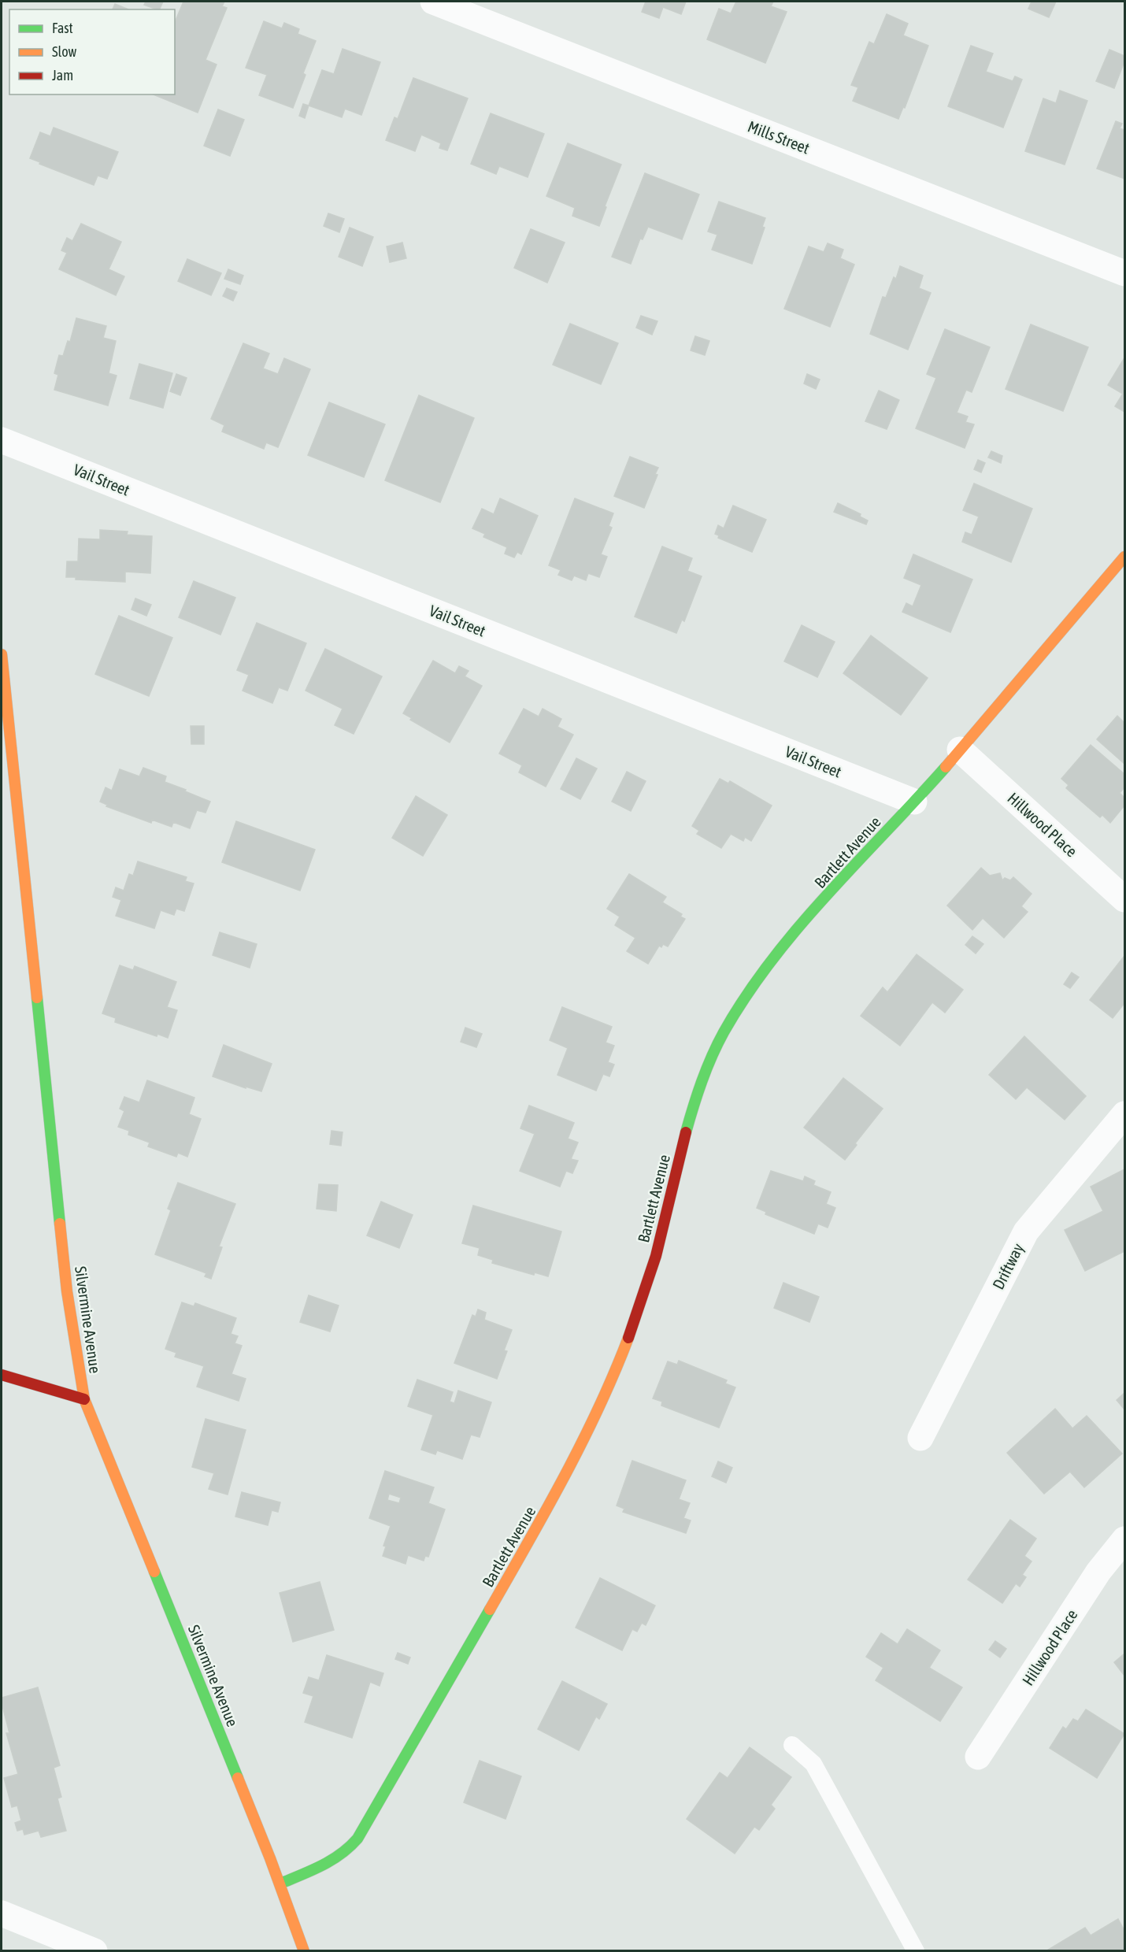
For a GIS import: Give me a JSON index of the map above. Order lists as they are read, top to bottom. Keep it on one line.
{"streets":{"street":["Mills Street","Vail Street","Hillwood Place","Bartlett Avenue","Driftway","Silvermine Avenue"]},"crossings":[["Vail Street","Bartlett Avenue"],["Hillwood Place","Bartlett Avenue"],["Bartlett Avenue","Silvermine Avenue"]],"legend":["Fast","Slow","Jam"]}
